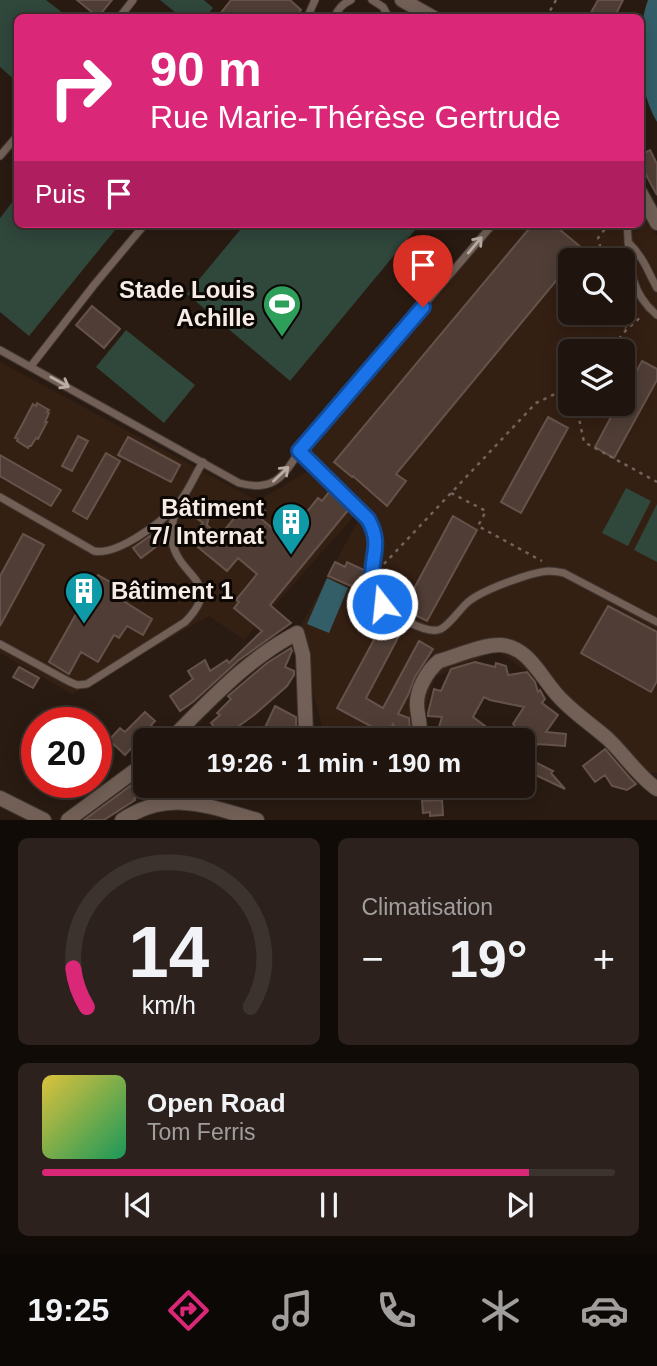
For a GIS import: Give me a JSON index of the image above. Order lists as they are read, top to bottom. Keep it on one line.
{"places":{"sports":["Stade Louis Achille"],"building":["Bâtiment 7/ Internat","Bâtiment 1"]},"page":{"turn":["90 m","Rue Marie-Thérèse Gertrude"],"then":"Puis","limit":"20","trip":"19:26 · 1 min · 190 m","tile":"Climatisation","heat":["−","19°","+"],"song":["Open Road","Tom Ferris"],"tabs":"19:25","gauge":["14","km/h"]}}
